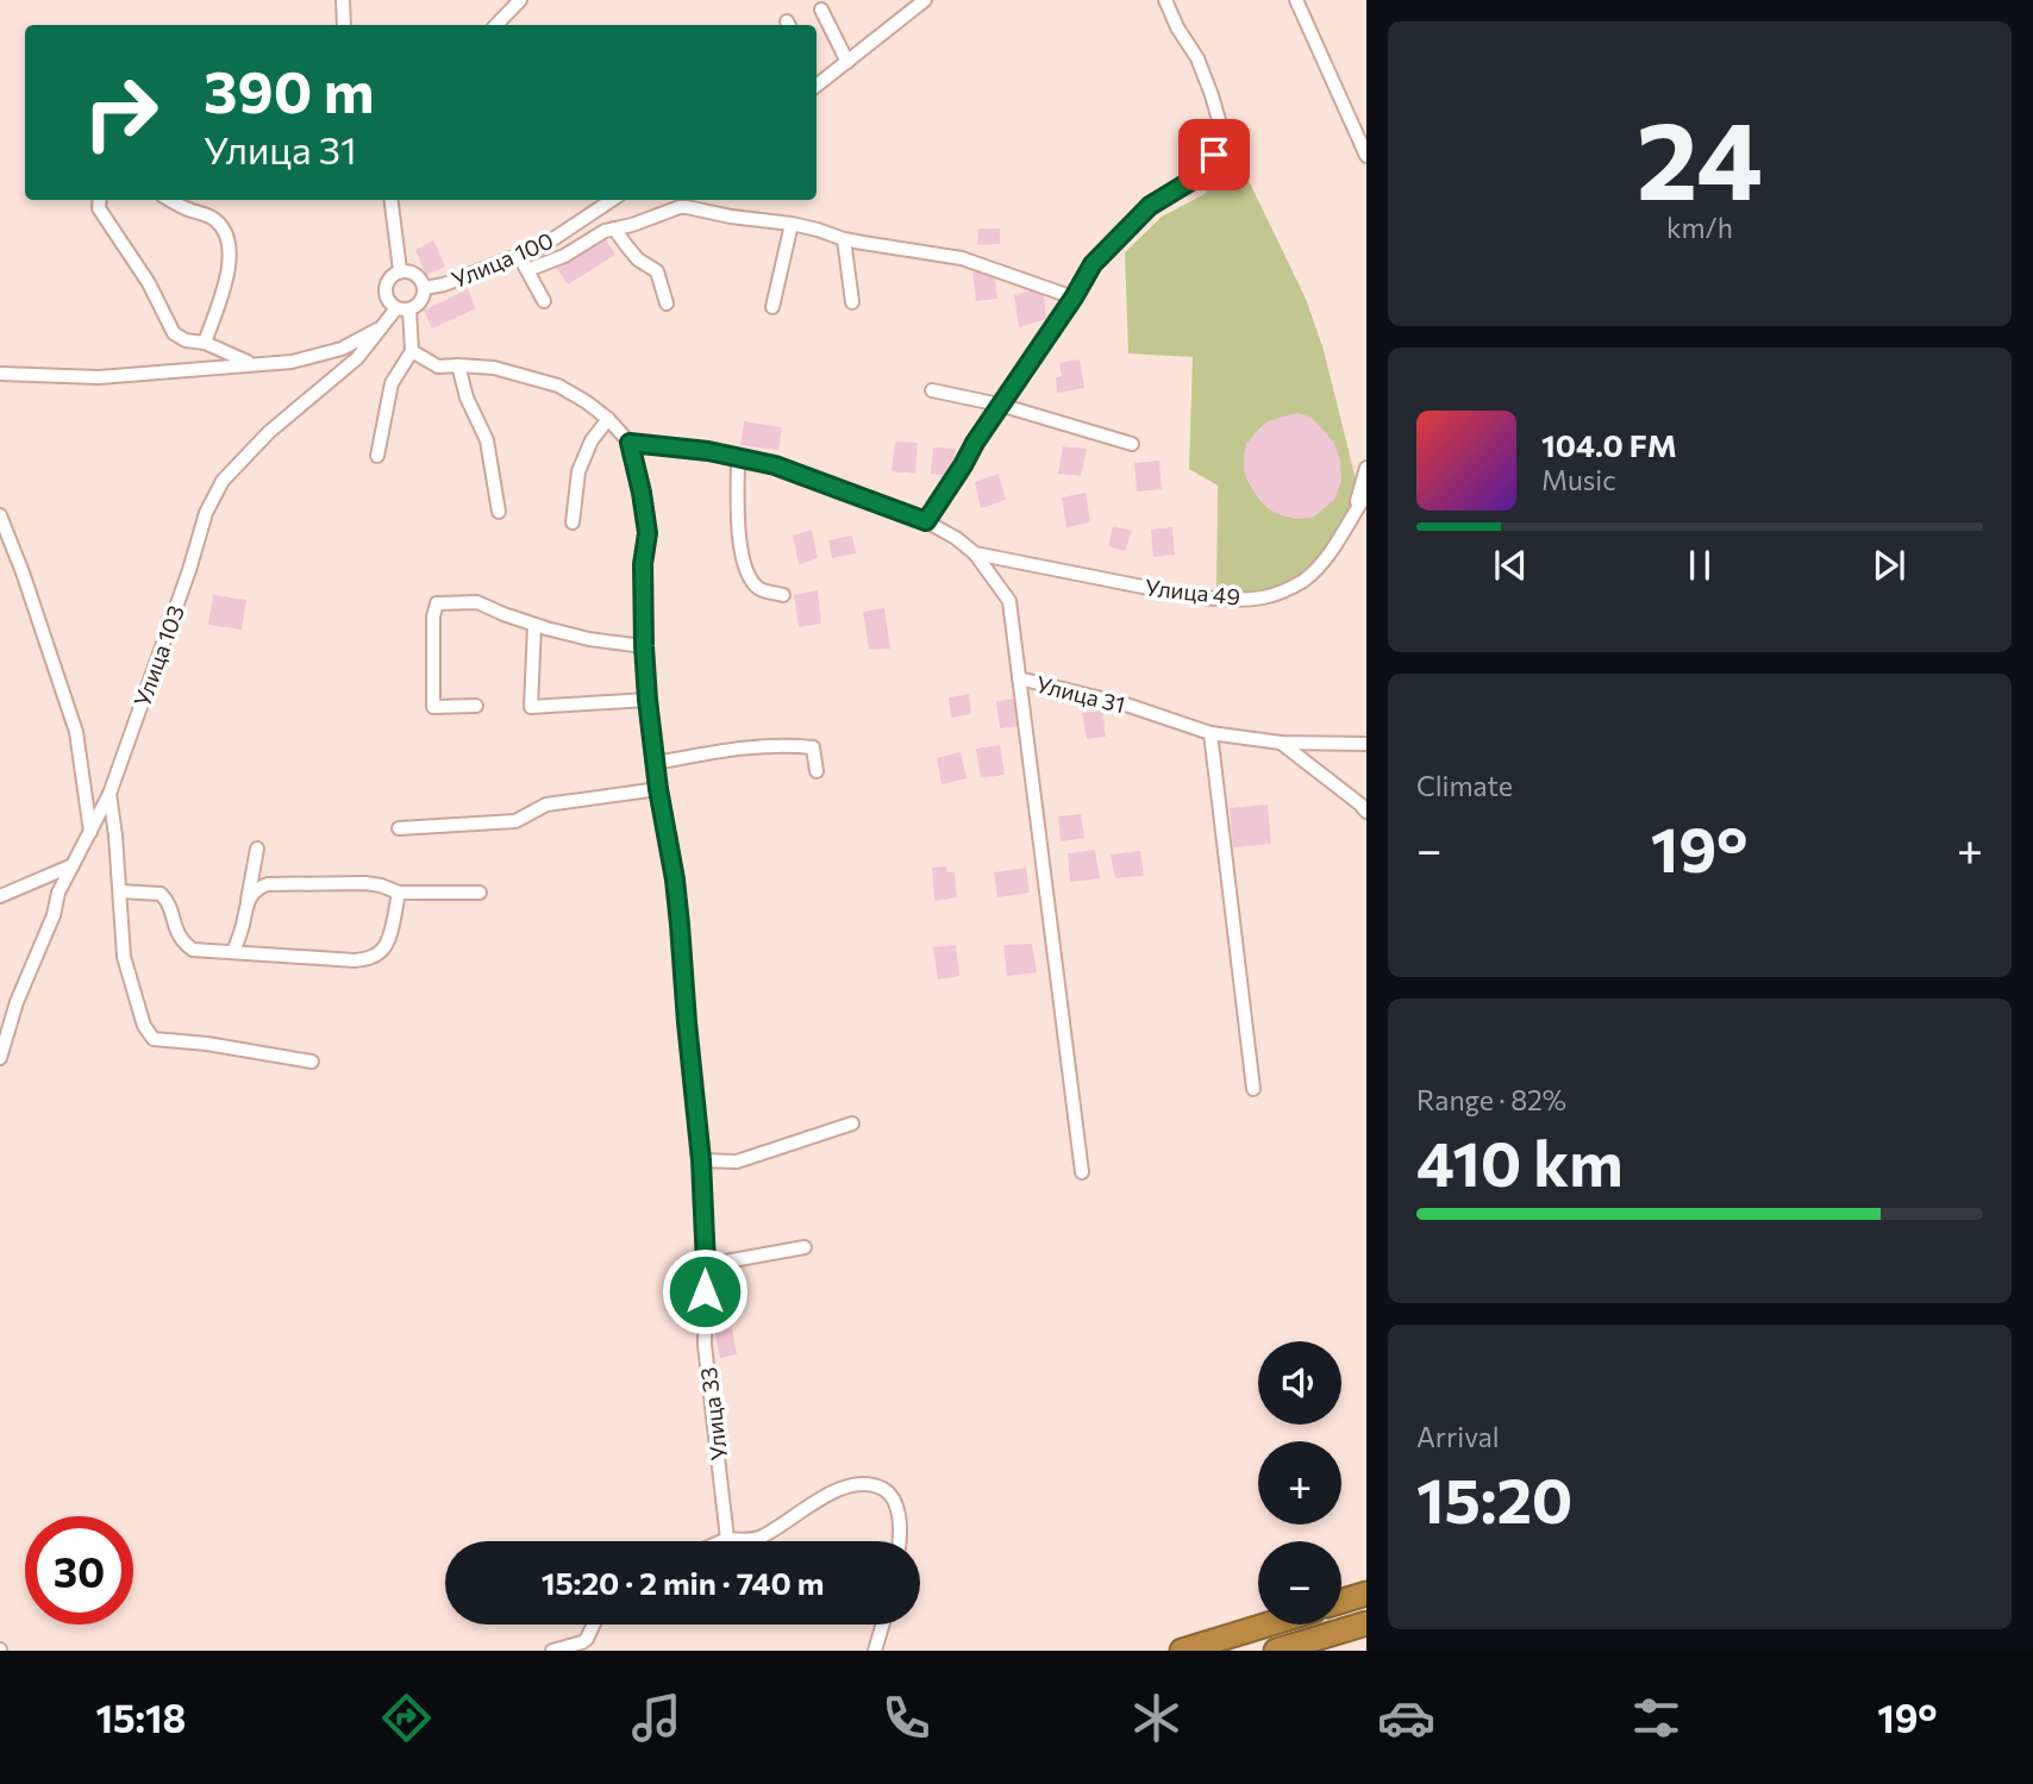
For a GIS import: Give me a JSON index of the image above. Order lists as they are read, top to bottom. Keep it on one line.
{"streets":{"street":["Улица 100","Улица 49","Улица 103","Улица 31","Улица 33"]},"crossings":[["Улица 100","Улица 103"],["Улица 49","Улица 31"],["Улица 31","Улица 33"]],"page":{"tile":[["24","km/h"],"Climate",["Range · 82%","410 km"],["Arrival","15:20"]],"turn":["390 m","Улица 31"],"song":["104.0 FM","Music"],"heat":["−","19°","+"],"map_buttons":["+","−"],"limit":"30","trip":"15:20 · 2 min · 740 m","tabs":["15:18","19°"]}}
